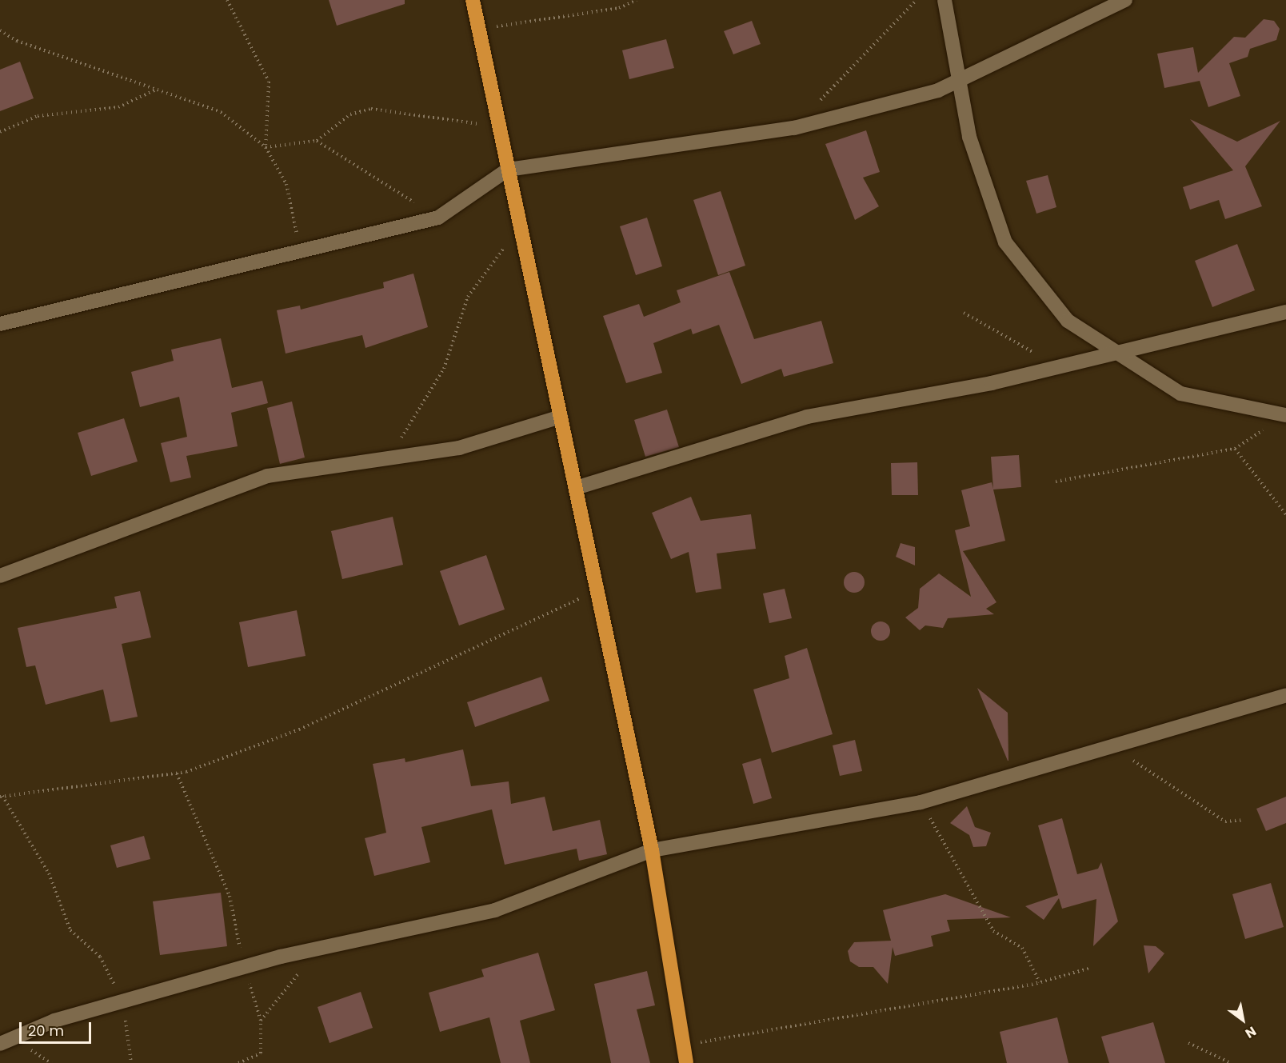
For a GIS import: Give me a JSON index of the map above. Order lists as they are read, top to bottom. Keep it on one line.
{"scale_bar":"20 m","north":"bottom right"}
